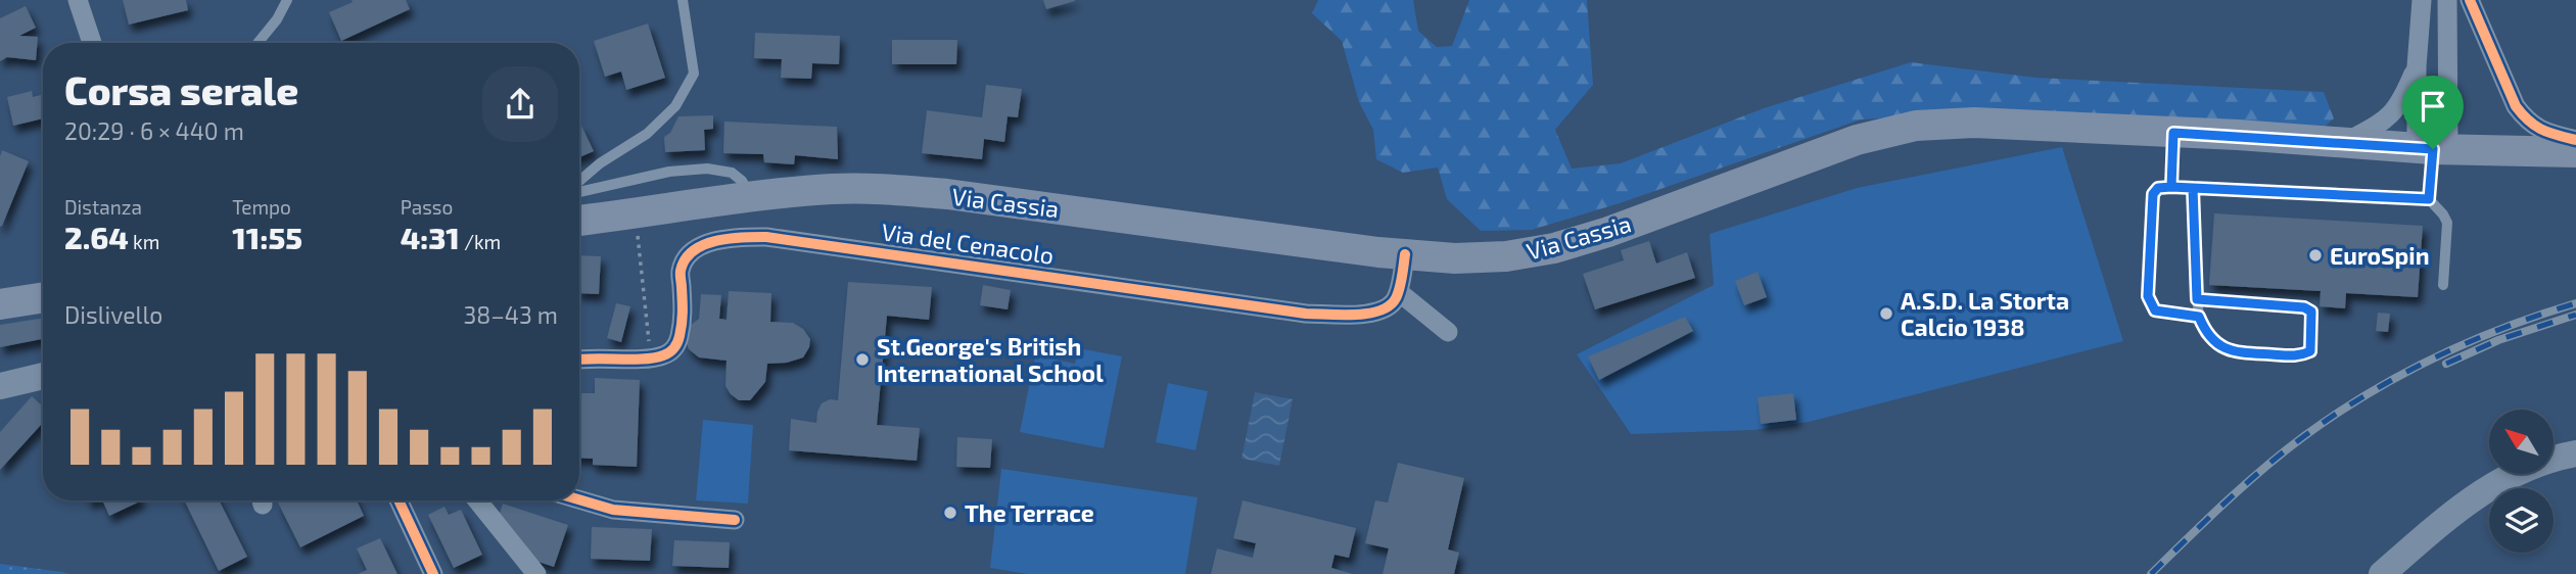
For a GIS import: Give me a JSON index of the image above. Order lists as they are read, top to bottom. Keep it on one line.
{"streets":{"main road":["Via Cassia"],"street":["Via del Cenacolo"]},"places":["EuroSpin","A.S.D. La Storta Calcio 1938","St.George's British International School","The Terrace"],"north":"top left","page":{"heading":["Corsa serale","20:29 · 6 × 440 m"],"stats":[["Distanza","2.64 km"],["Tempo","11:55"],["Passo","4:31 /km"]],"chart":["Dislivello","38–43 m"]}}
